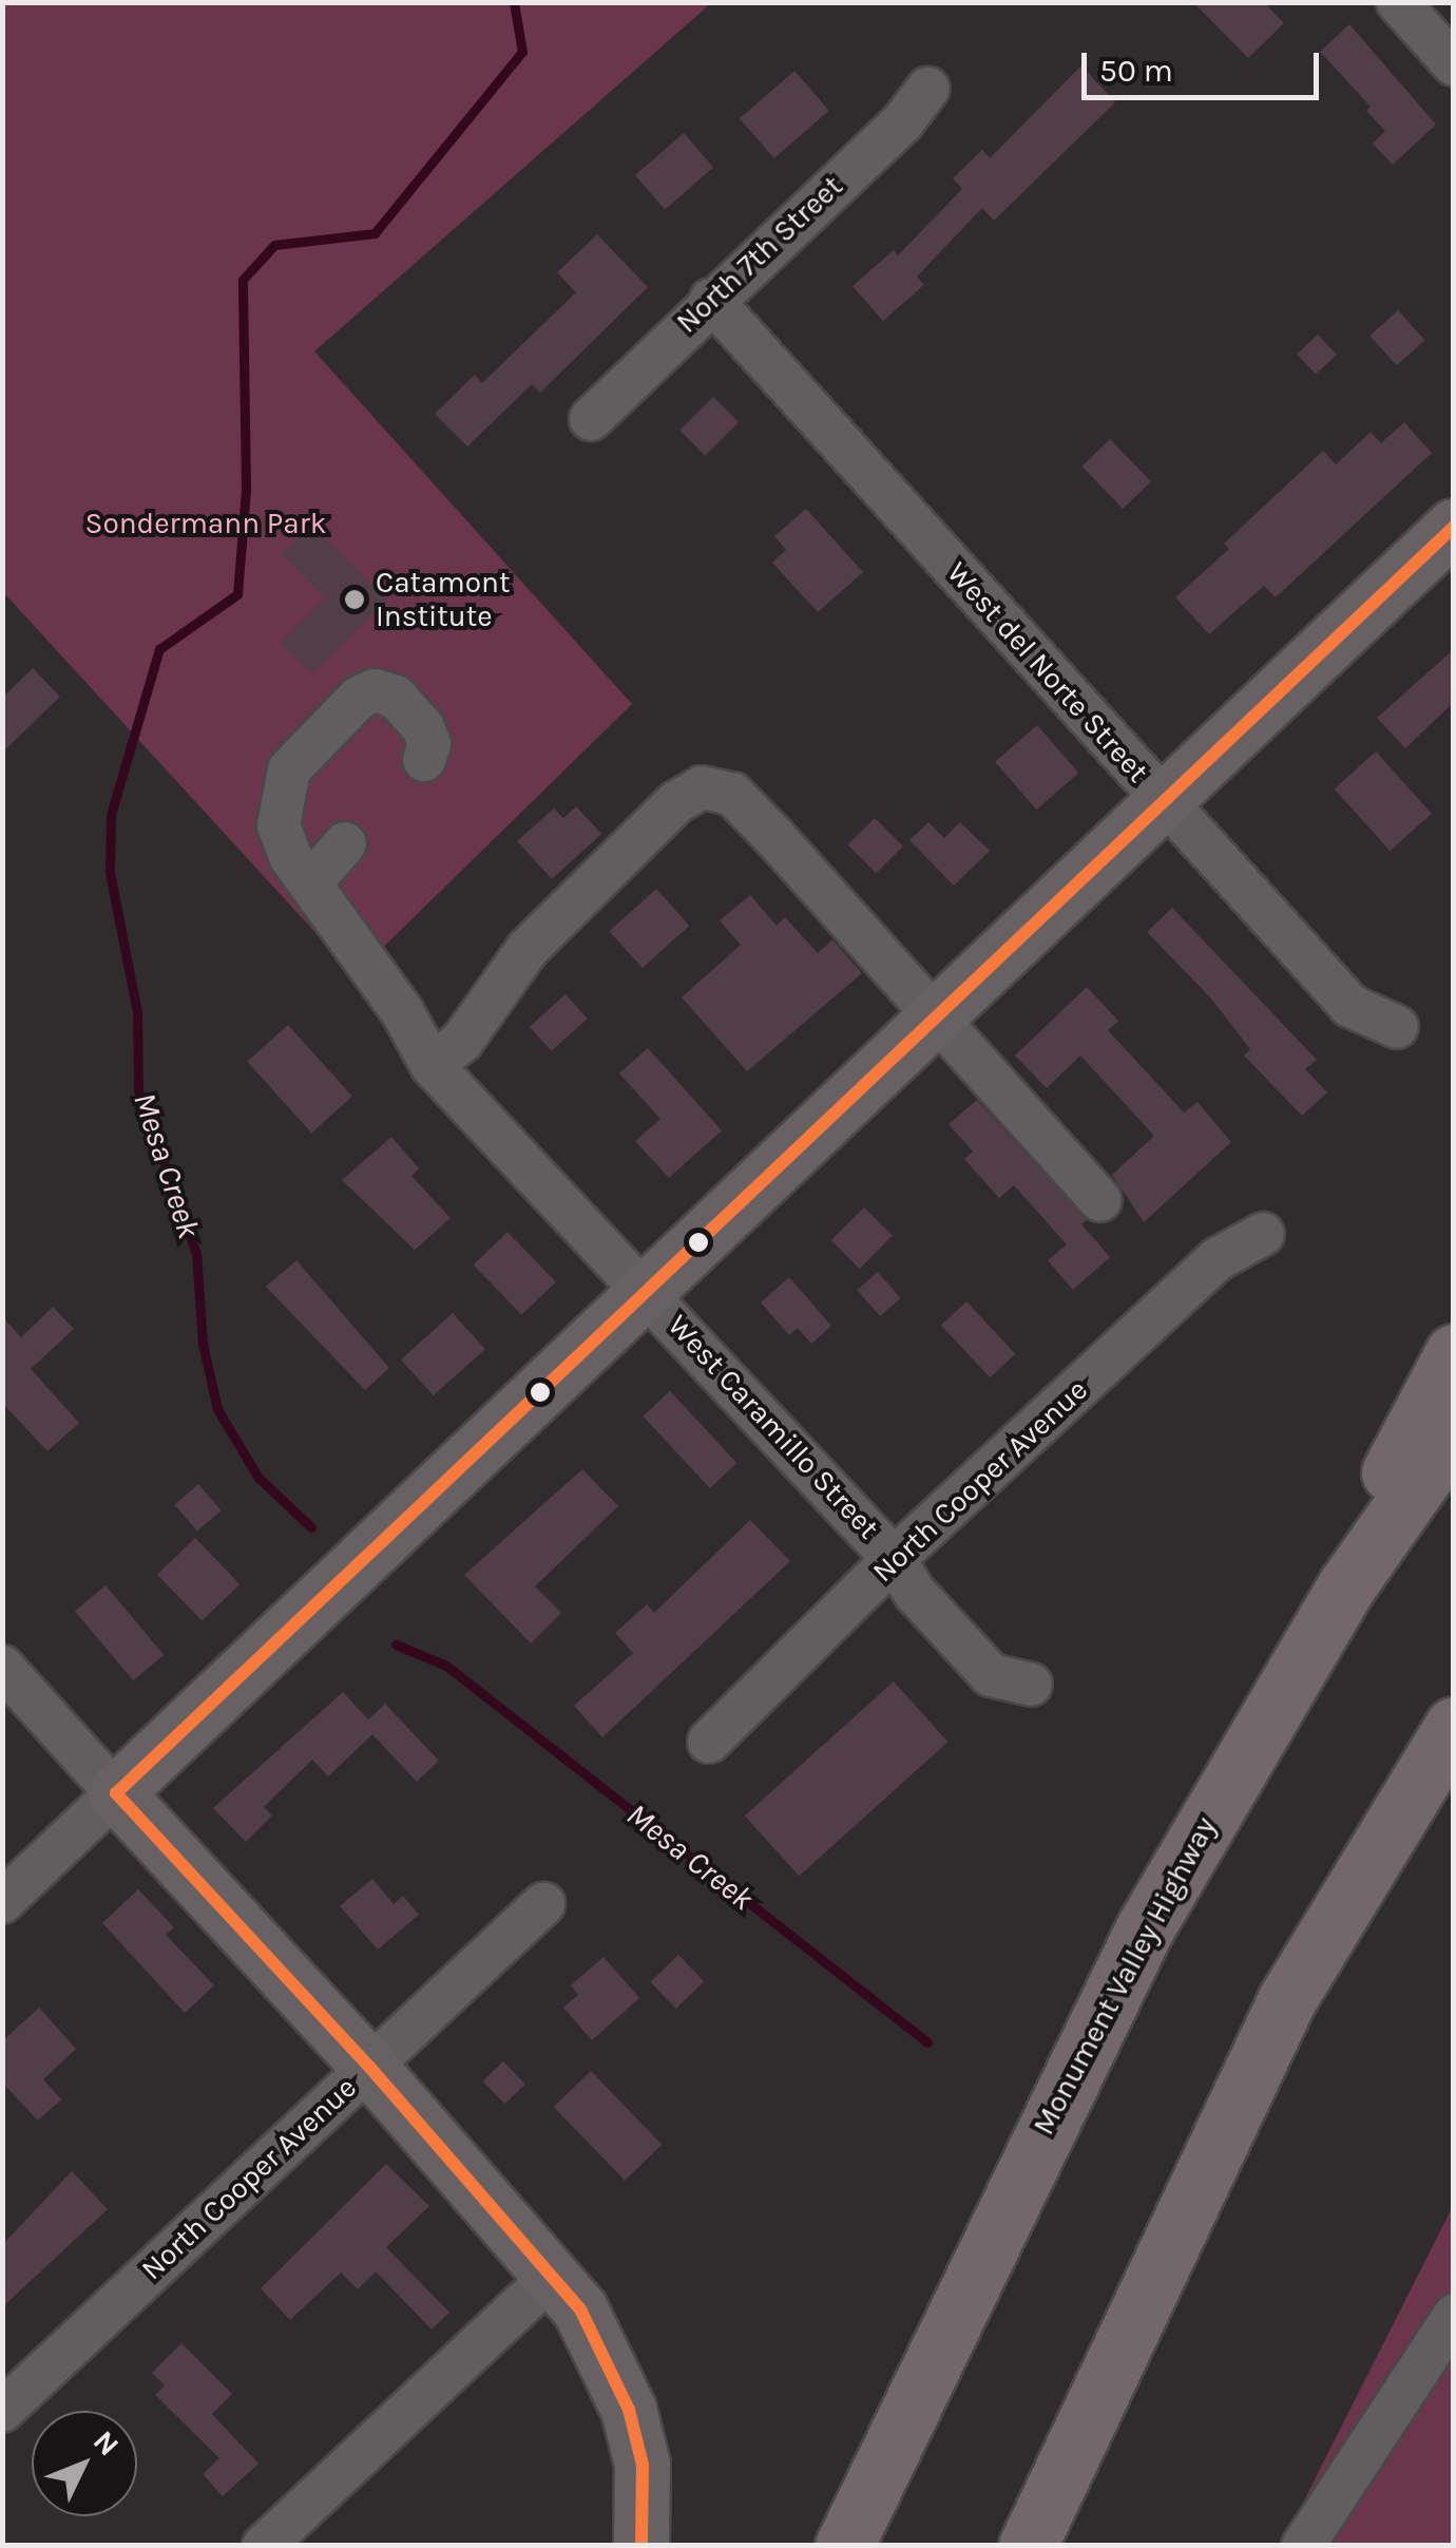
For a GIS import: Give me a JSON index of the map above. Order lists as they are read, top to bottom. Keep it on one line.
{"streets":{"highway":["Monument Valley Highway"],"street":["North 7th Street","West del Norte Street","West Caramillo Street","North Cooper Avenue"]},"crossings":[["North 7th Street","West del Norte Street"],["West Caramillo Street","North Cooper Avenue"]],"water":["Mesa Creek"],"parks":["Sondermann Park"],"places":["Catamont Institute"],"scale_bar":"50 m","north":"top right"}
